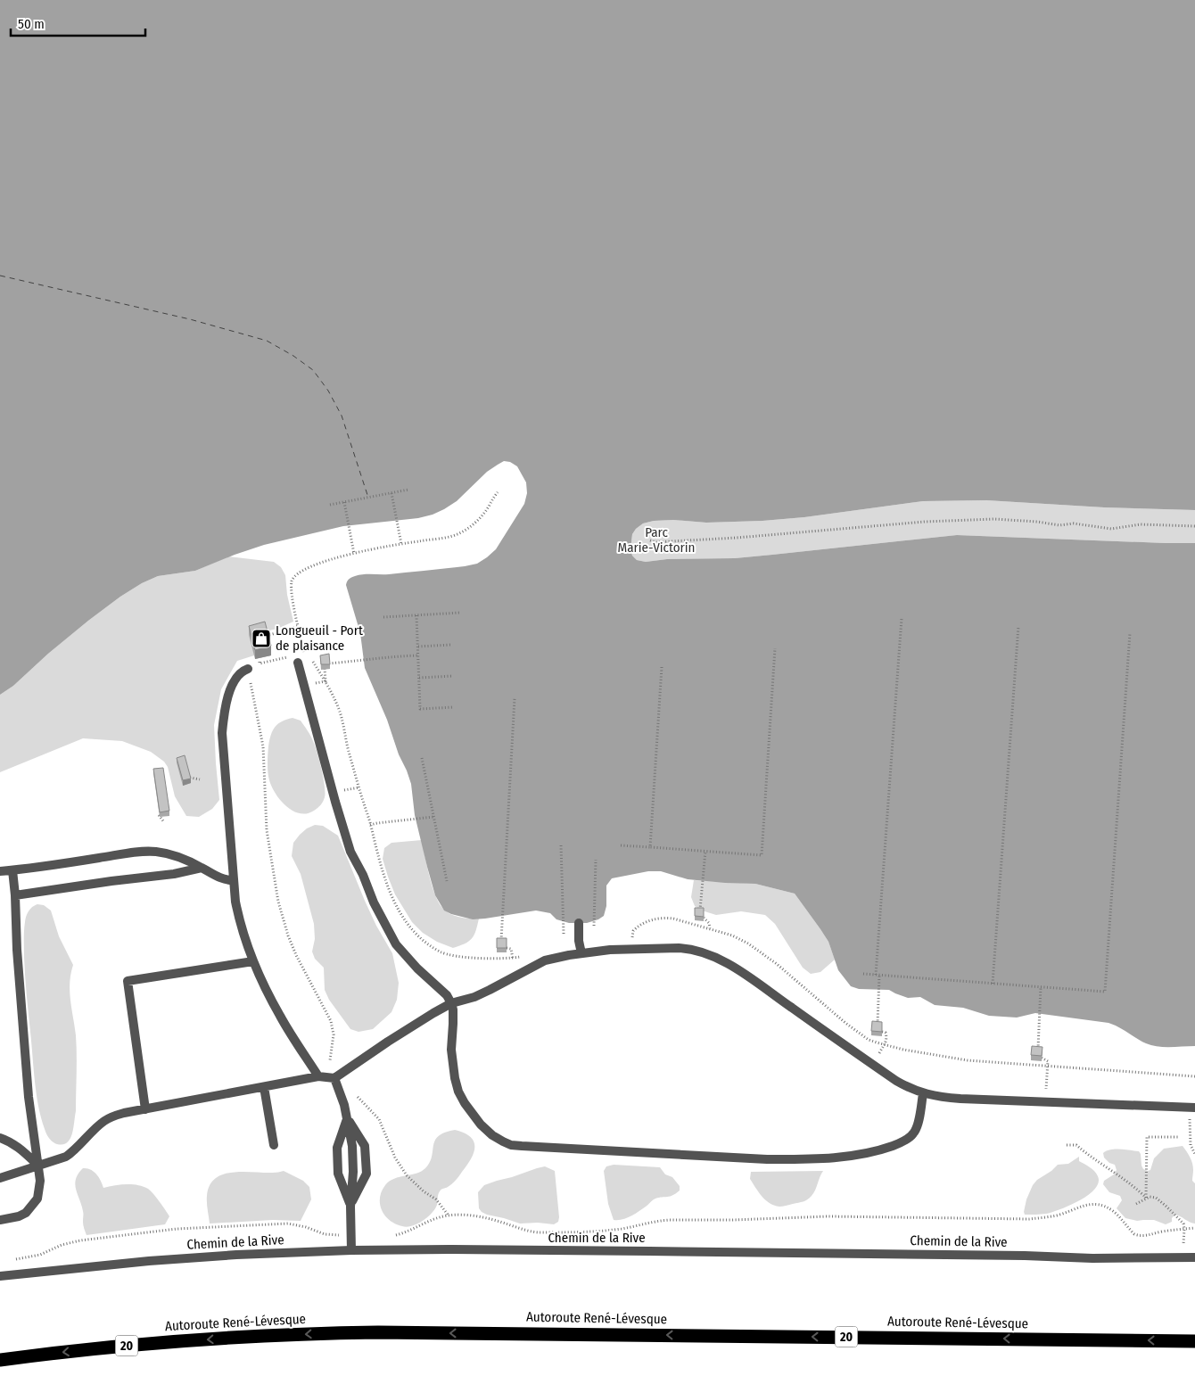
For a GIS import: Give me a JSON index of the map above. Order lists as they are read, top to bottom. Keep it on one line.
{"streets":{"highway":["Autoroute René-Lévesque","20"],"street":["Chemin de la Rive"]},"one_way":["Autoroute René-Lévesque"],"parks":["Parc Marie-Victorin"],"places":{"shop":["Longueuil - Port de plaisance"]},"scale_bar":"50 m"}
